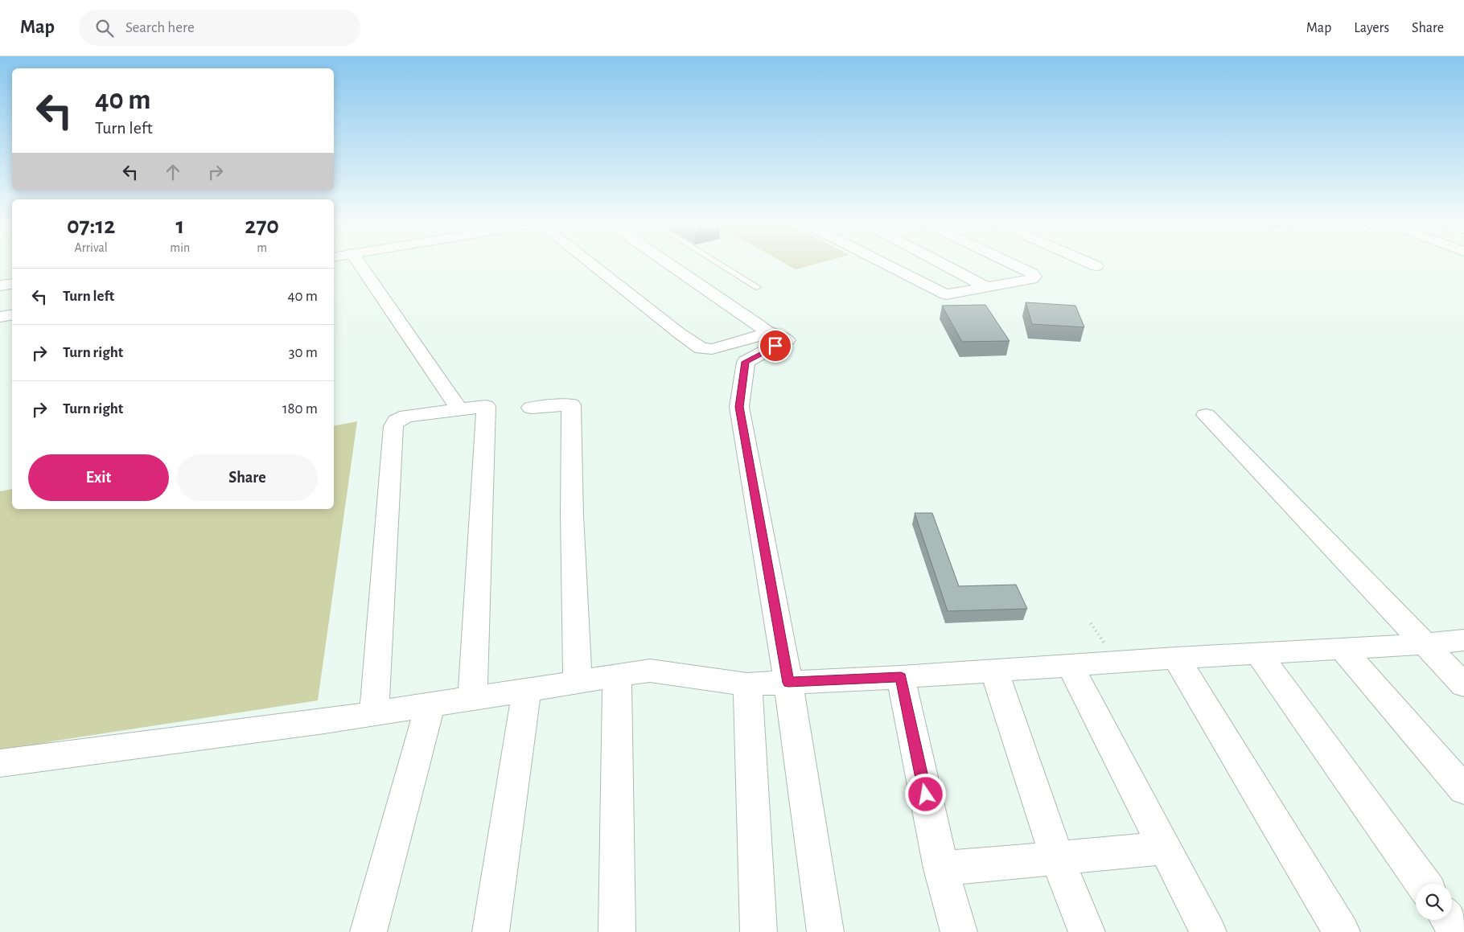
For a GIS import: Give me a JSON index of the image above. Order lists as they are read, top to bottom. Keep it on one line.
{"page":{"header":"Map","search":"Search here","nav":["Map","Layers","Share"],"turn":["40 m","Turn left"],"eta":["07:12","Arrival","1","min","270","m"],"list":[{"name":"Turn left","value":"40 m"},{"name":"Turn right","value":"30 m"},{"name":"Turn right","value":"180 m"}],"buttons":["Exit","Share"]}}
